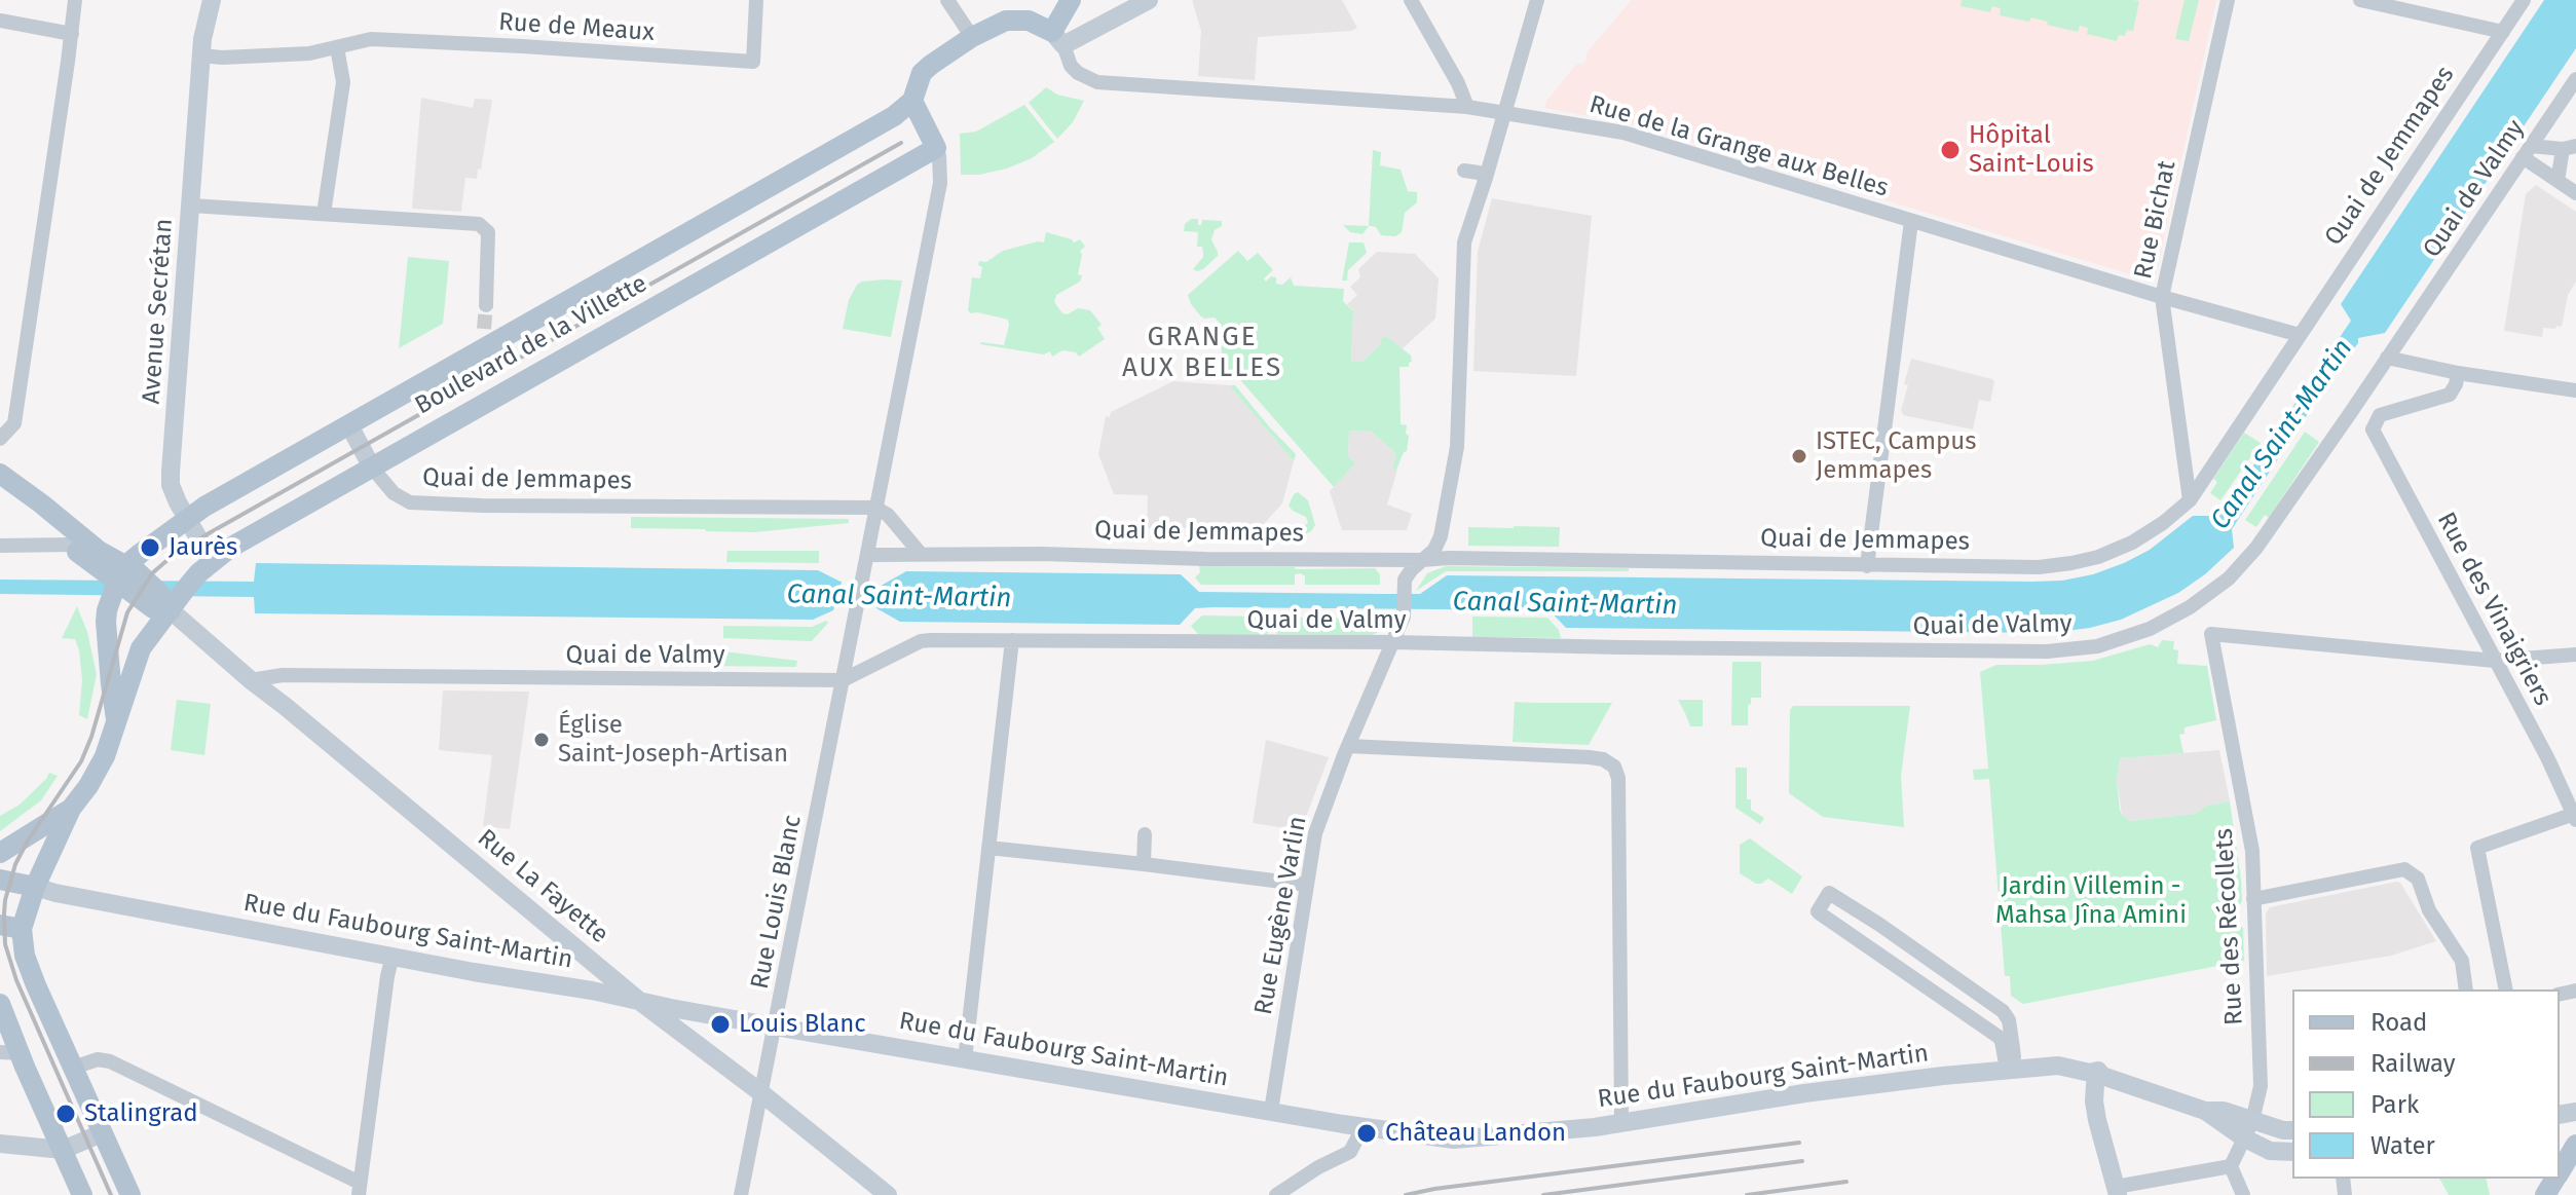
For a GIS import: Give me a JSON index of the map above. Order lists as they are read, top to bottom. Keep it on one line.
{"streets":{"main road":["Quai de Jemmapes","Avenue Secrétan","Boulevard de la Villette","Rue La Fayette","Rue du Faubourg Saint-Martin"],"street":["Rue de Meaux","Rue de la Grange aux Belles","Quai de Valmy","Rue Bichat","Rue des Vinaigriers","Rue Louis Blanc","Rue Eugène Varlin","Rue des Récollets"]},"crossings":[["Rue de Meaux","Avenue Secrétan"],["Rue de la Grange aux Belles","Quai de Jemmapes"],["Rue de la Grange aux Belles","Rue Bichat"],["Quai de Jemmapes","Rue Bichat"],["Quai de Jemmapes","Boulevard de la Villette"],["Quai de Jemmapes","Rue Louis Blanc"],["Quai de Jemmapes","Rue Eugène Varlin"],["Quai de Valmy","Rue La Fayette"],["Quai de Valmy","Rue Louis Blanc"],["Quai de Valmy","Rue Eugène Varlin"],["Avenue Secrétan","Boulevard de la Villette"],["Boulevard de la Villette","Rue La Fayette"],["Rue des Vinaigriers","Rue des Récollets"],["Rue La Fayette","Rue Louis Blanc"],["Rue La Fayette","Rue du Faubourg Saint-Martin"],["Rue Louis Blanc","Rue du Faubourg Saint-Martin"],["Rue Eugène Varlin","Rue du Faubourg Saint-Martin"],["Rue des Récollets","Rue du Faubourg Saint-Martin"]],"districts":["GRANGE AUX BELLES"],"water":["Canal Saint-Martin"],"parks":["Jardin Villemin - Mahsa Jîna Amini"],"places":["Hôpital Saint-Louis","ISTEC, Campus Jemmapes","Jaurès","Église Saint-Joseph-Artisan","Louis Blanc","Stalingrad","Château Landon"],"legend":["Road","Railway","Park","Water"]}
